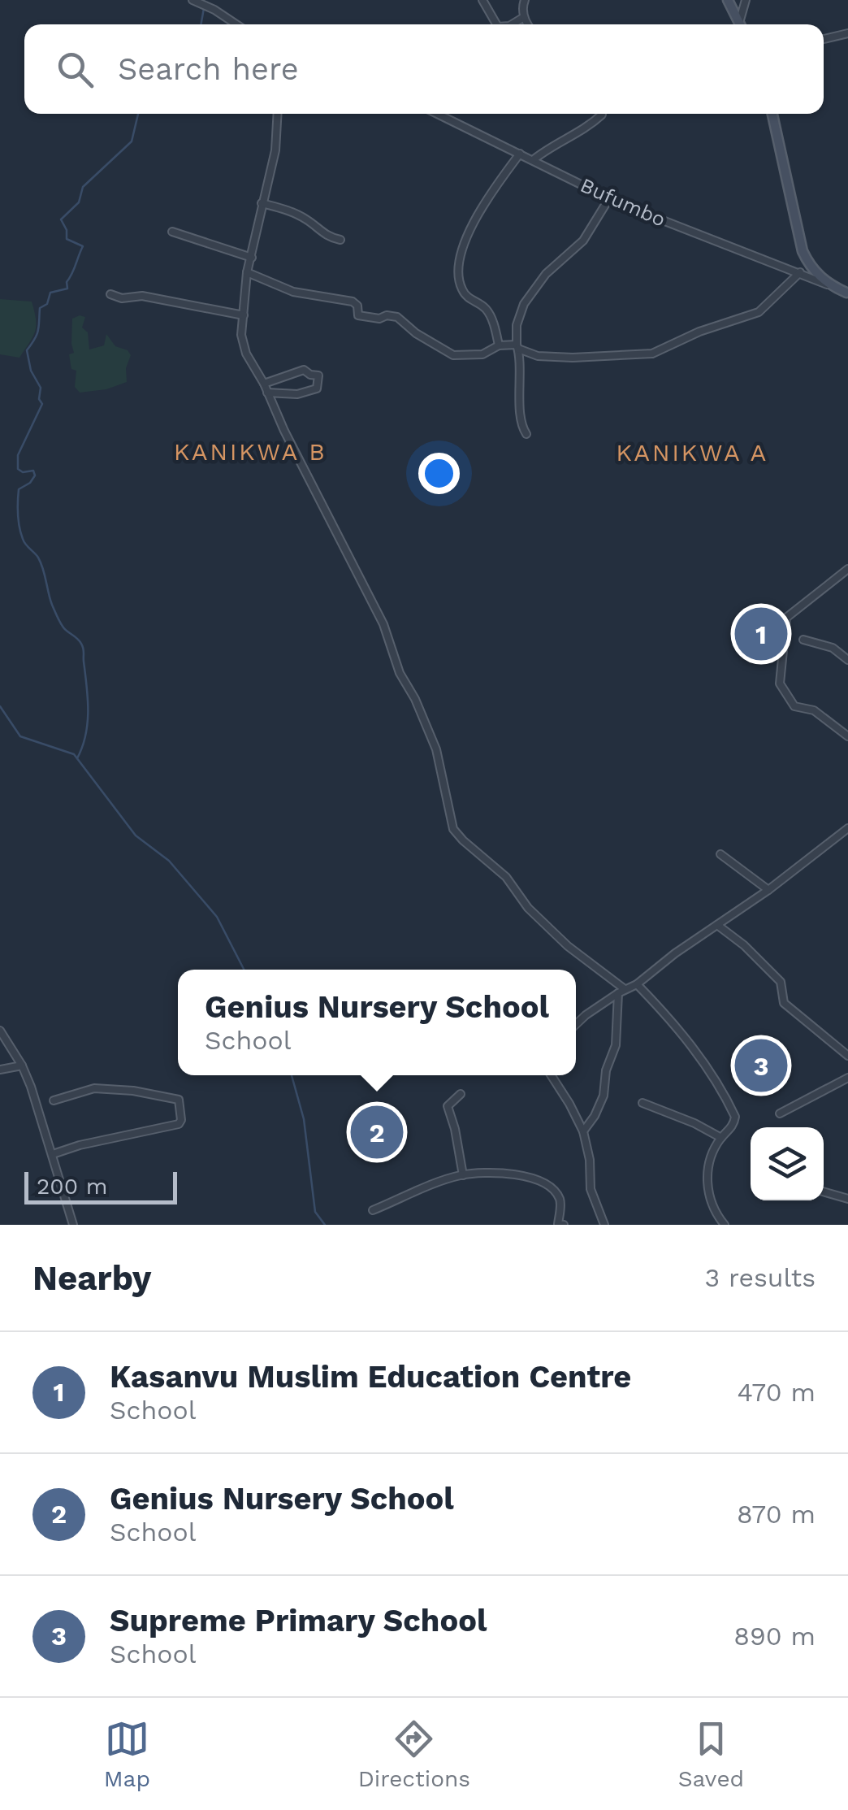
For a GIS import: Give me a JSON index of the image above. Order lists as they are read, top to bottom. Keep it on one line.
{"streets":{"street":["Bufumbo"]},"districts":["KANIKWA B","KANIKWA A"],"scale_bar":"200 m","page":{"search":"Search here","pins":["1","3","2"],"popup":["Genius Nursery School","School"],"scale":"200 m","heading":["Nearby","3 results"],"list":[{"mark":"1","name":"Kasanvu Muslim Education Centre","note":"School","value":"470 m"},{"mark":"2","name":"Genius Nursery School","note":"School","value":"870 m"},{"mark":"3","name":"Supreme Primary School","note":"School","value":"890 m"}],"nav":["Map","Directions","Saved"]}}
